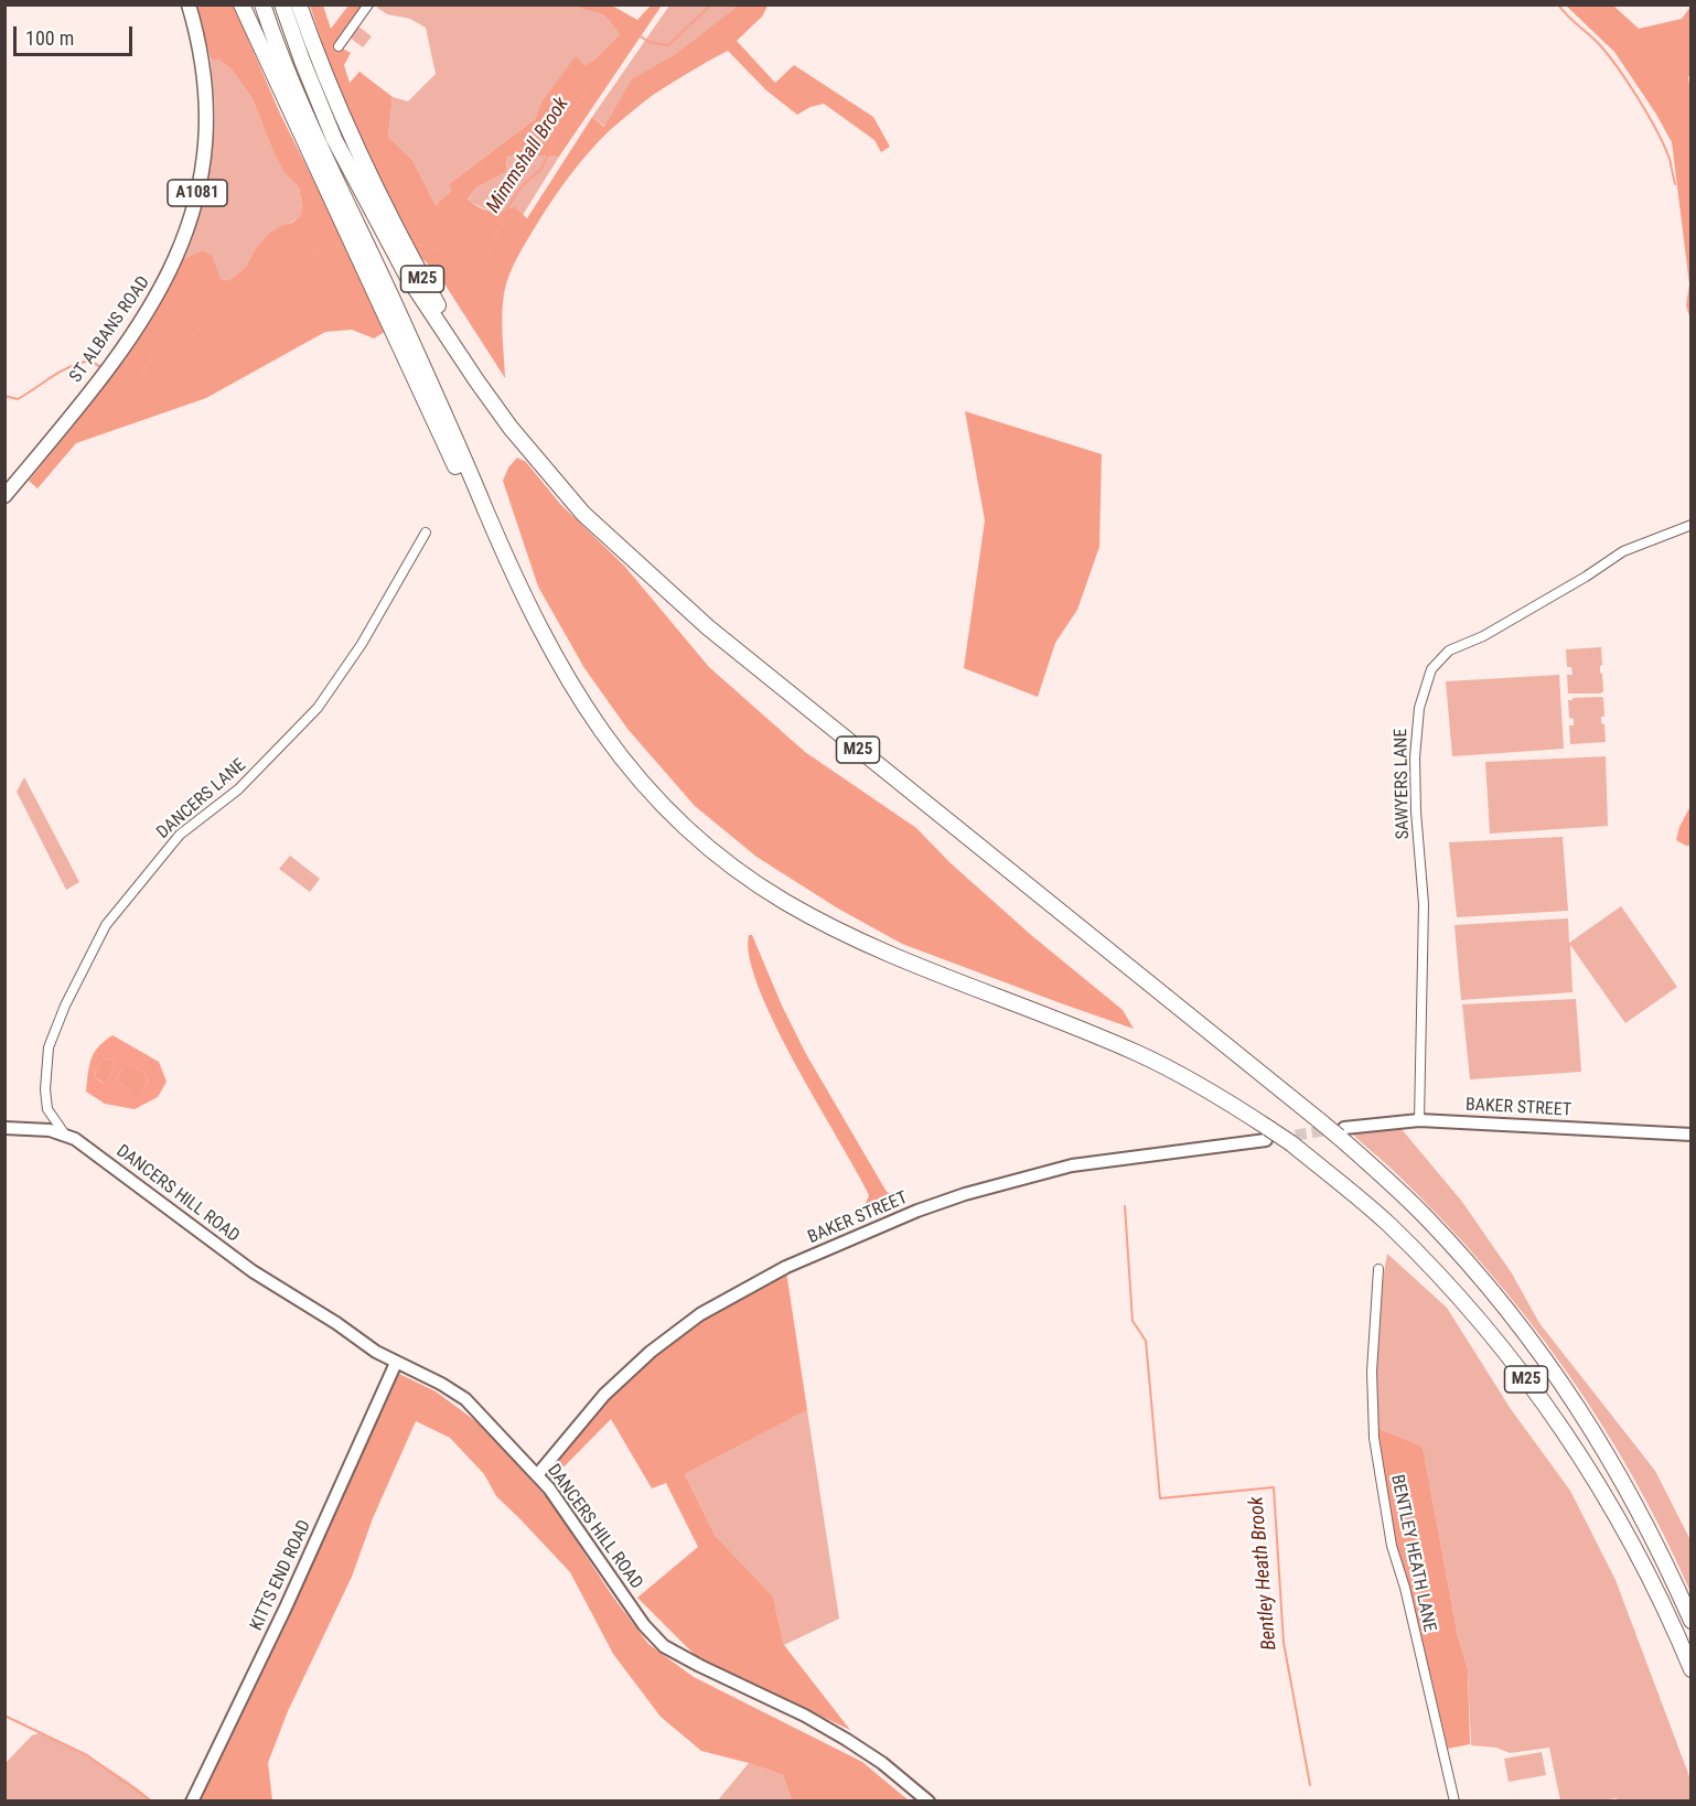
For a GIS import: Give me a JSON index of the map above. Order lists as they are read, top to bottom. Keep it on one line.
{"streets":{"highway":["M25"],"main road":["A1081","ST ALBANS ROAD"],"street":["SAWYERS LANE","DANCERS LANE","BAKER STREET","DANCERS HILL ROAD","BENTLEY HEATH LANE","KITTS END ROAD"]},"crossings":[["M25","BAKER STREET"],["SAWYERS LANE","BAKER STREET"],["DANCERS LANE","DANCERS HILL ROAD"],["BAKER STREET","DANCERS HILL ROAD"],["DANCERS HILL ROAD","KITTS END ROAD"]],"water":["Mimmshall Brook","Bentley Heath Brook"],"scale_bar":"100 m"}
